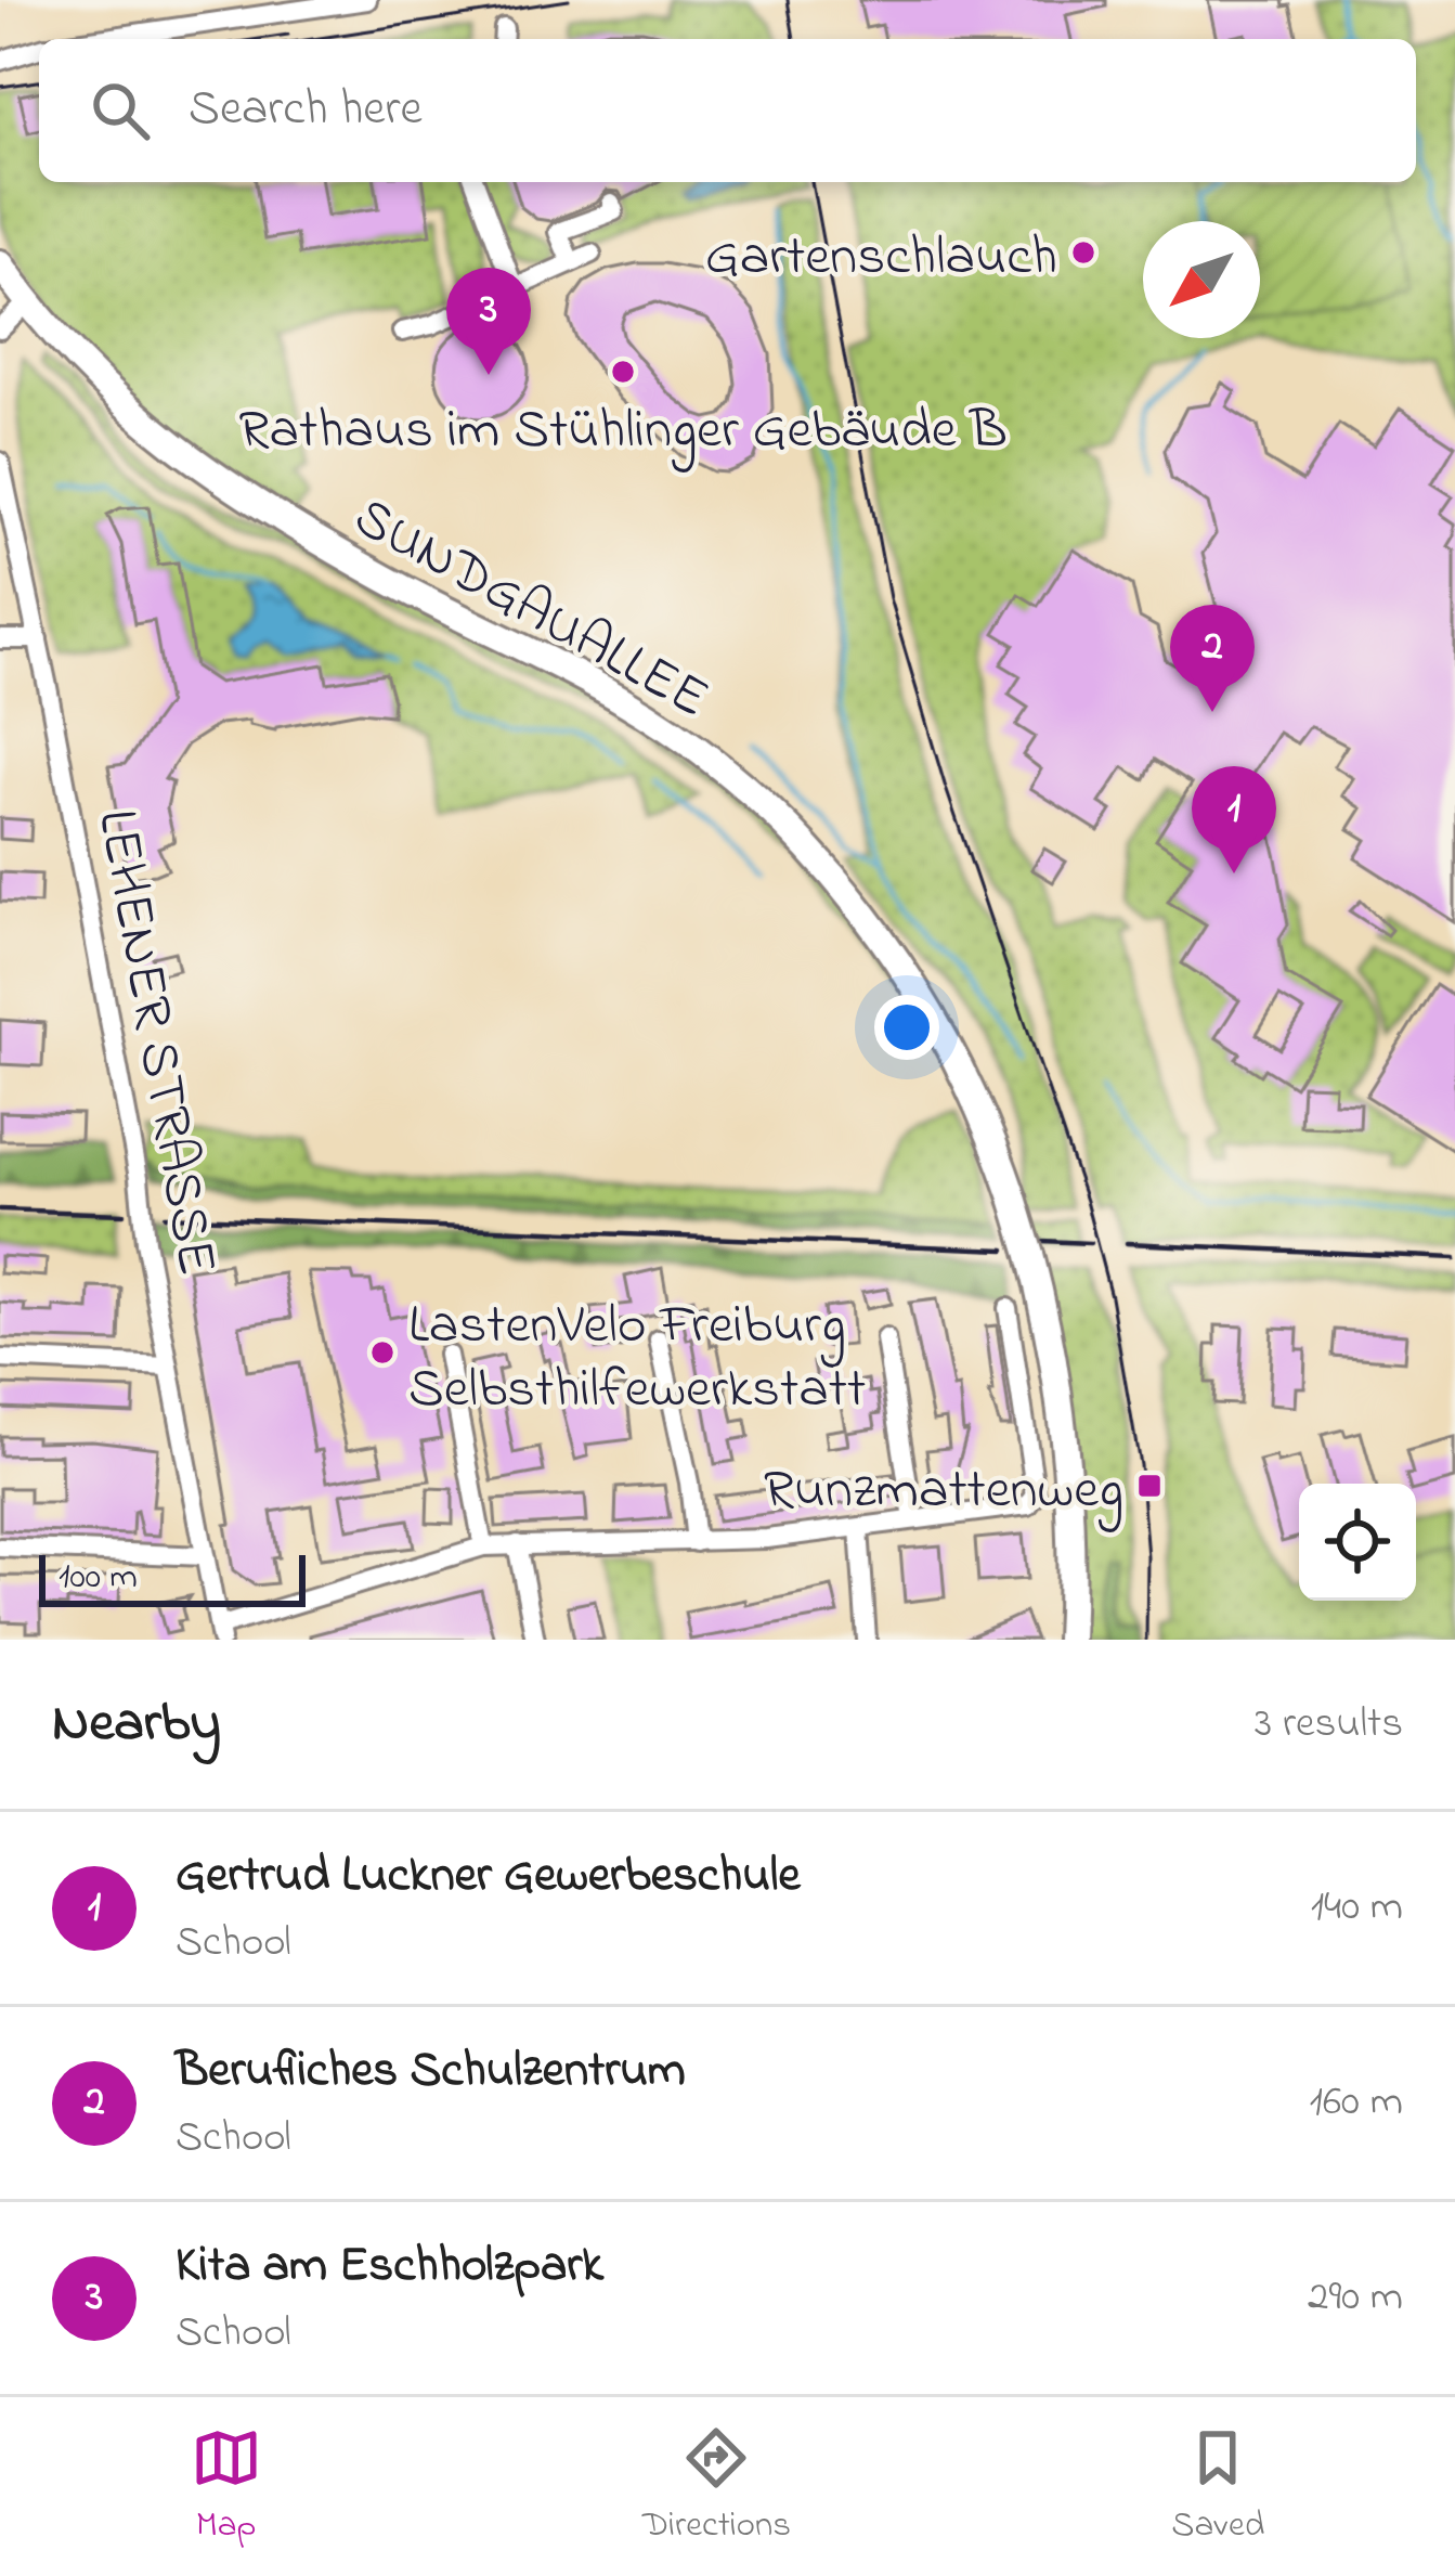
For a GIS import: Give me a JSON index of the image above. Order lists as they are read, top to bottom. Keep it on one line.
{"streets":{"street":["SUNDGAUALLEE","LEHENER STRASSE"]},"places":{"other":["Gartenschlauch","Rathaus im Stühlinger Gebäude B","LastenVelo Freiburg Selbsthilfewerkstatt"],"transit":["Runzmattenweg"]},"scale_bar":"100 m","north":"bottom left","page":{"search":"Search here","pins":["3","2","1"],"scale":"100 m","heading":["Nearby","3 results"],"list":[{"mark":"1","name":"Gertrud Luckner Gewerbeschule","note":"School","value":"140 m"},{"mark":"2","name":"Berufliches Schulzentrum","note":"School","value":"160 m"},{"mark":"3","name":"Kita am Eschholzpark","note":"School","value":"290 m"}],"nav":["Map","Directions","Saved"]}}
